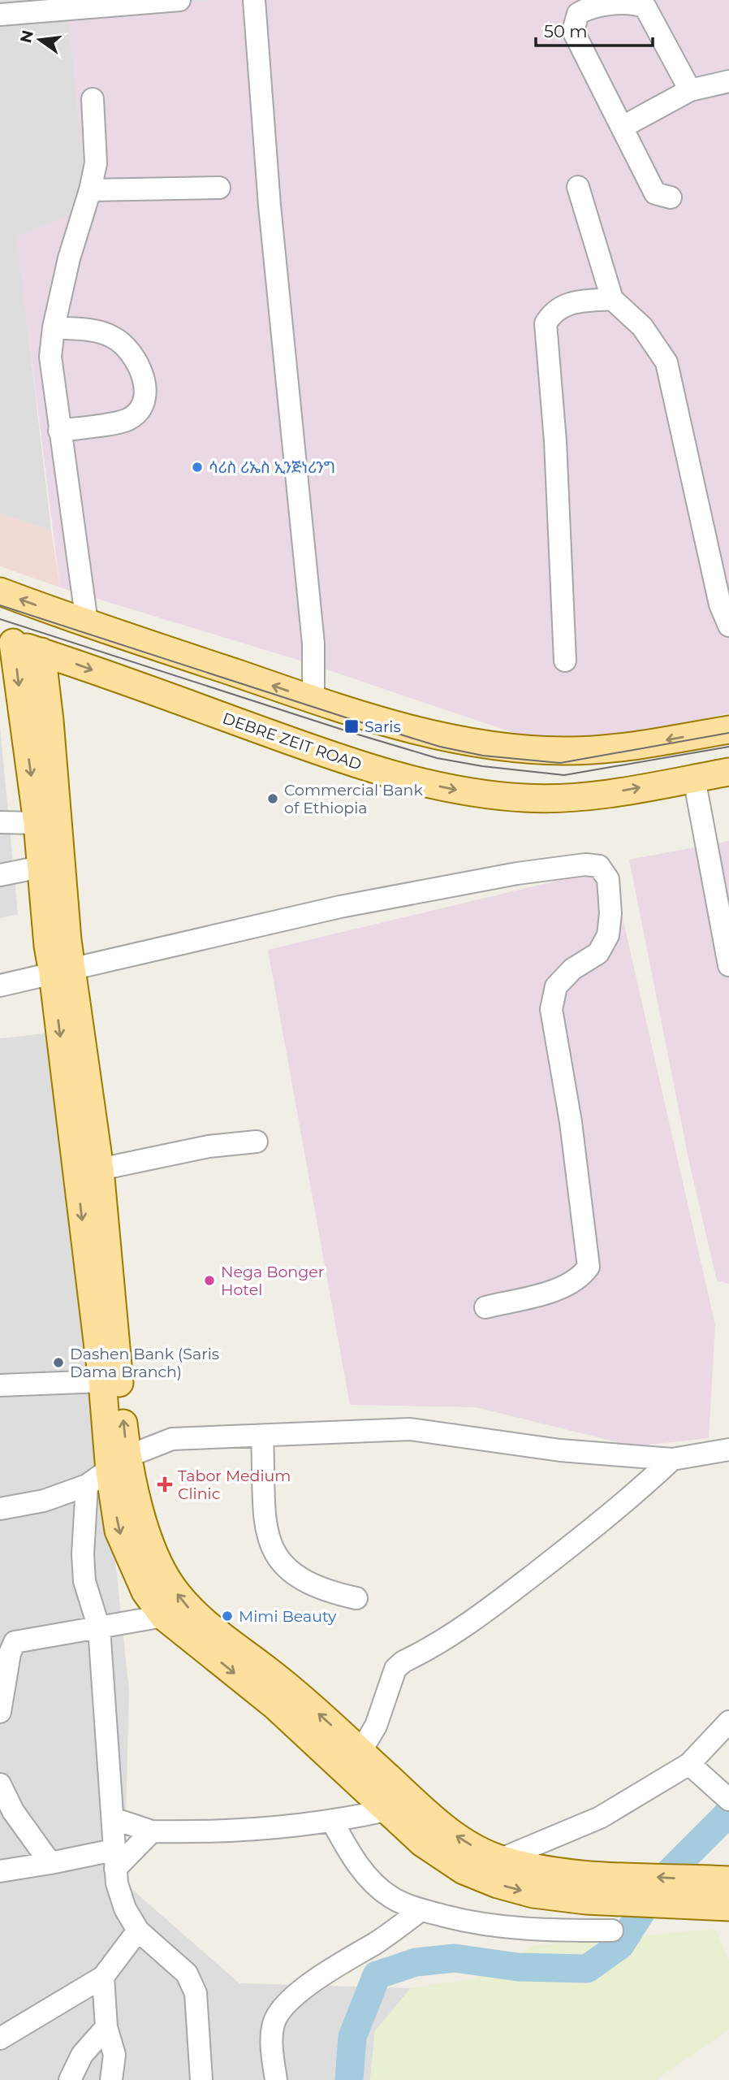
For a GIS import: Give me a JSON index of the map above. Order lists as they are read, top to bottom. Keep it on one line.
{"streets":{"main road":["DEBRE ZEIT ROAD"]},"places":{"other":["ሳሪስ ሪኤስ ኢንጅነሪንግ","Commercial Bank of Ethiopia","Nega Bonger Hotel","Dashen Bank (Saris Dama Branch)","Mimi Beauty"],"transit":["Saris"],"health":["Tabor Medium Clinic"]},"scale_bar":"50 m","north":"left"}
